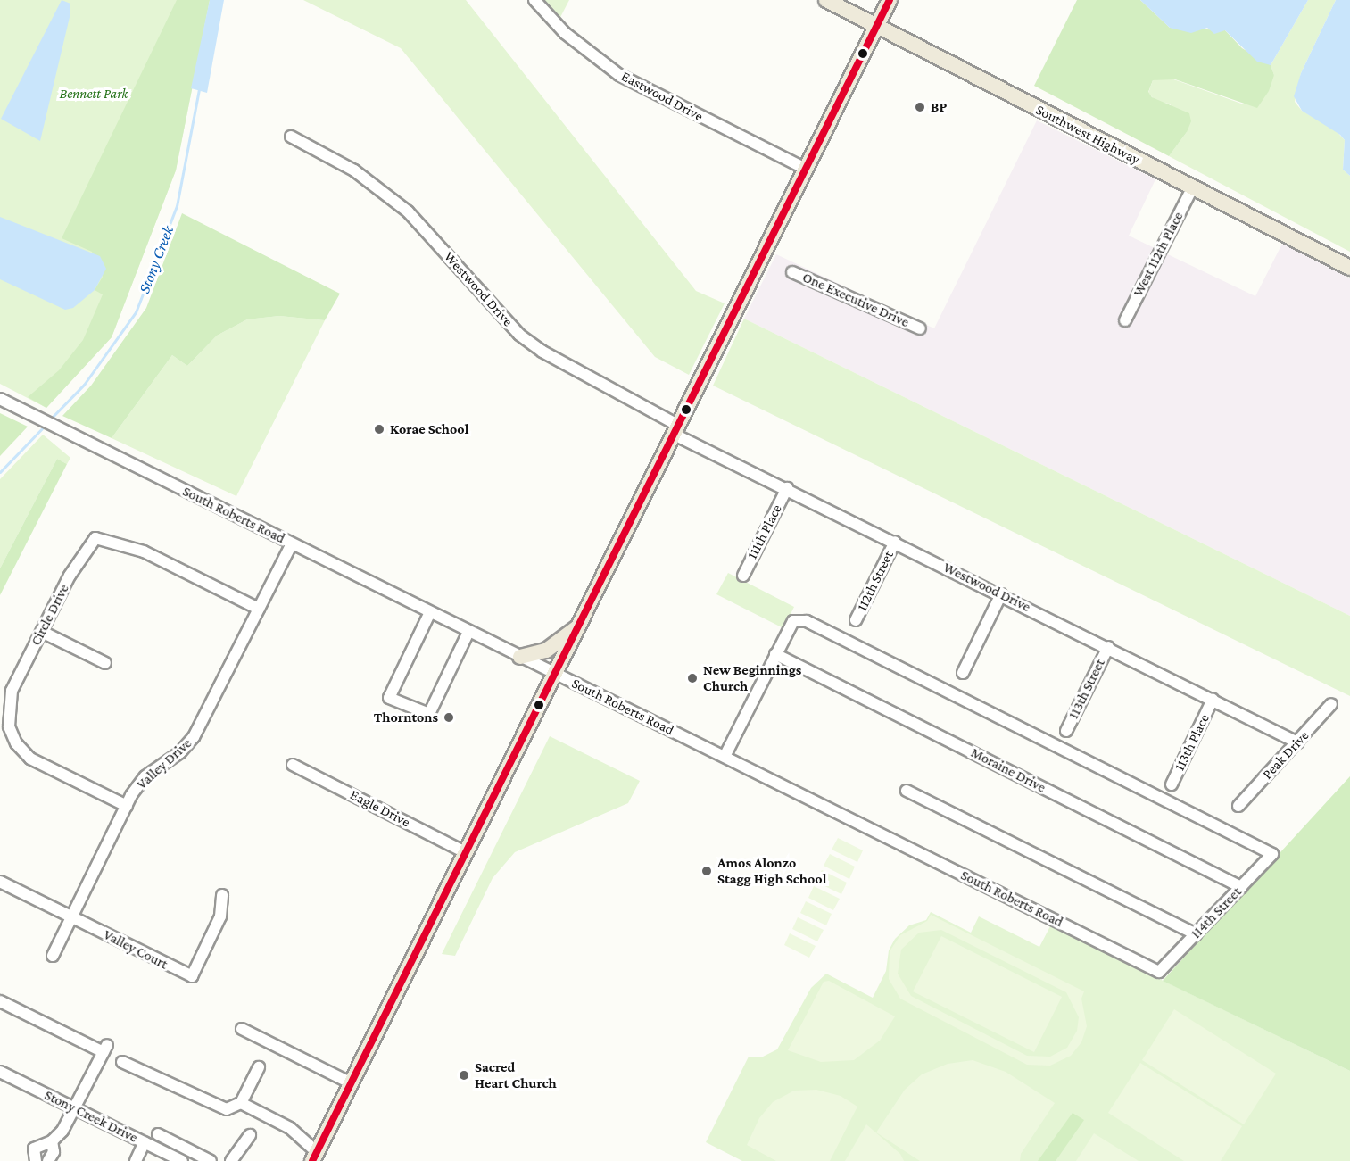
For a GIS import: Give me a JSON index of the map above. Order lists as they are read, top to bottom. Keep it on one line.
{"streets":{"main road":["Southwest Highway"],"street":["Eastwood Drive","West 112th Place","Westwood Drive","One Executive Drive","South Roberts Road","111th Place","112th Street","Circle Drive","113th Street","113th Place","Peak Drive","Valley Drive","Moraine Drive","Eagle Drive","114th Street","Valley Court","Stony Creek Drive"]},"crossings":[["Southwest Highway","West 112th Place"],["Westwood Drive","111th Place"],["Westwood Drive","112th Street"],["Westwood Drive","113th Street"],["Westwood Drive","113th Place"],["Westwood Drive","Peak Drive"],["South Roberts Road","Valley Drive"],["South Roberts Road","114th Street"],["Circle Drive","Valley Drive"],["Valley Drive","Valley Court"],["Moraine Drive","114th Street"]],"water":["Stony Creek"],"parks":["Bennett Park"],"places":["BP","Korae School","New Beginnings Church","Thorntons","Amos Alonzo Stagg High School","Sacred Heart Church"]}
